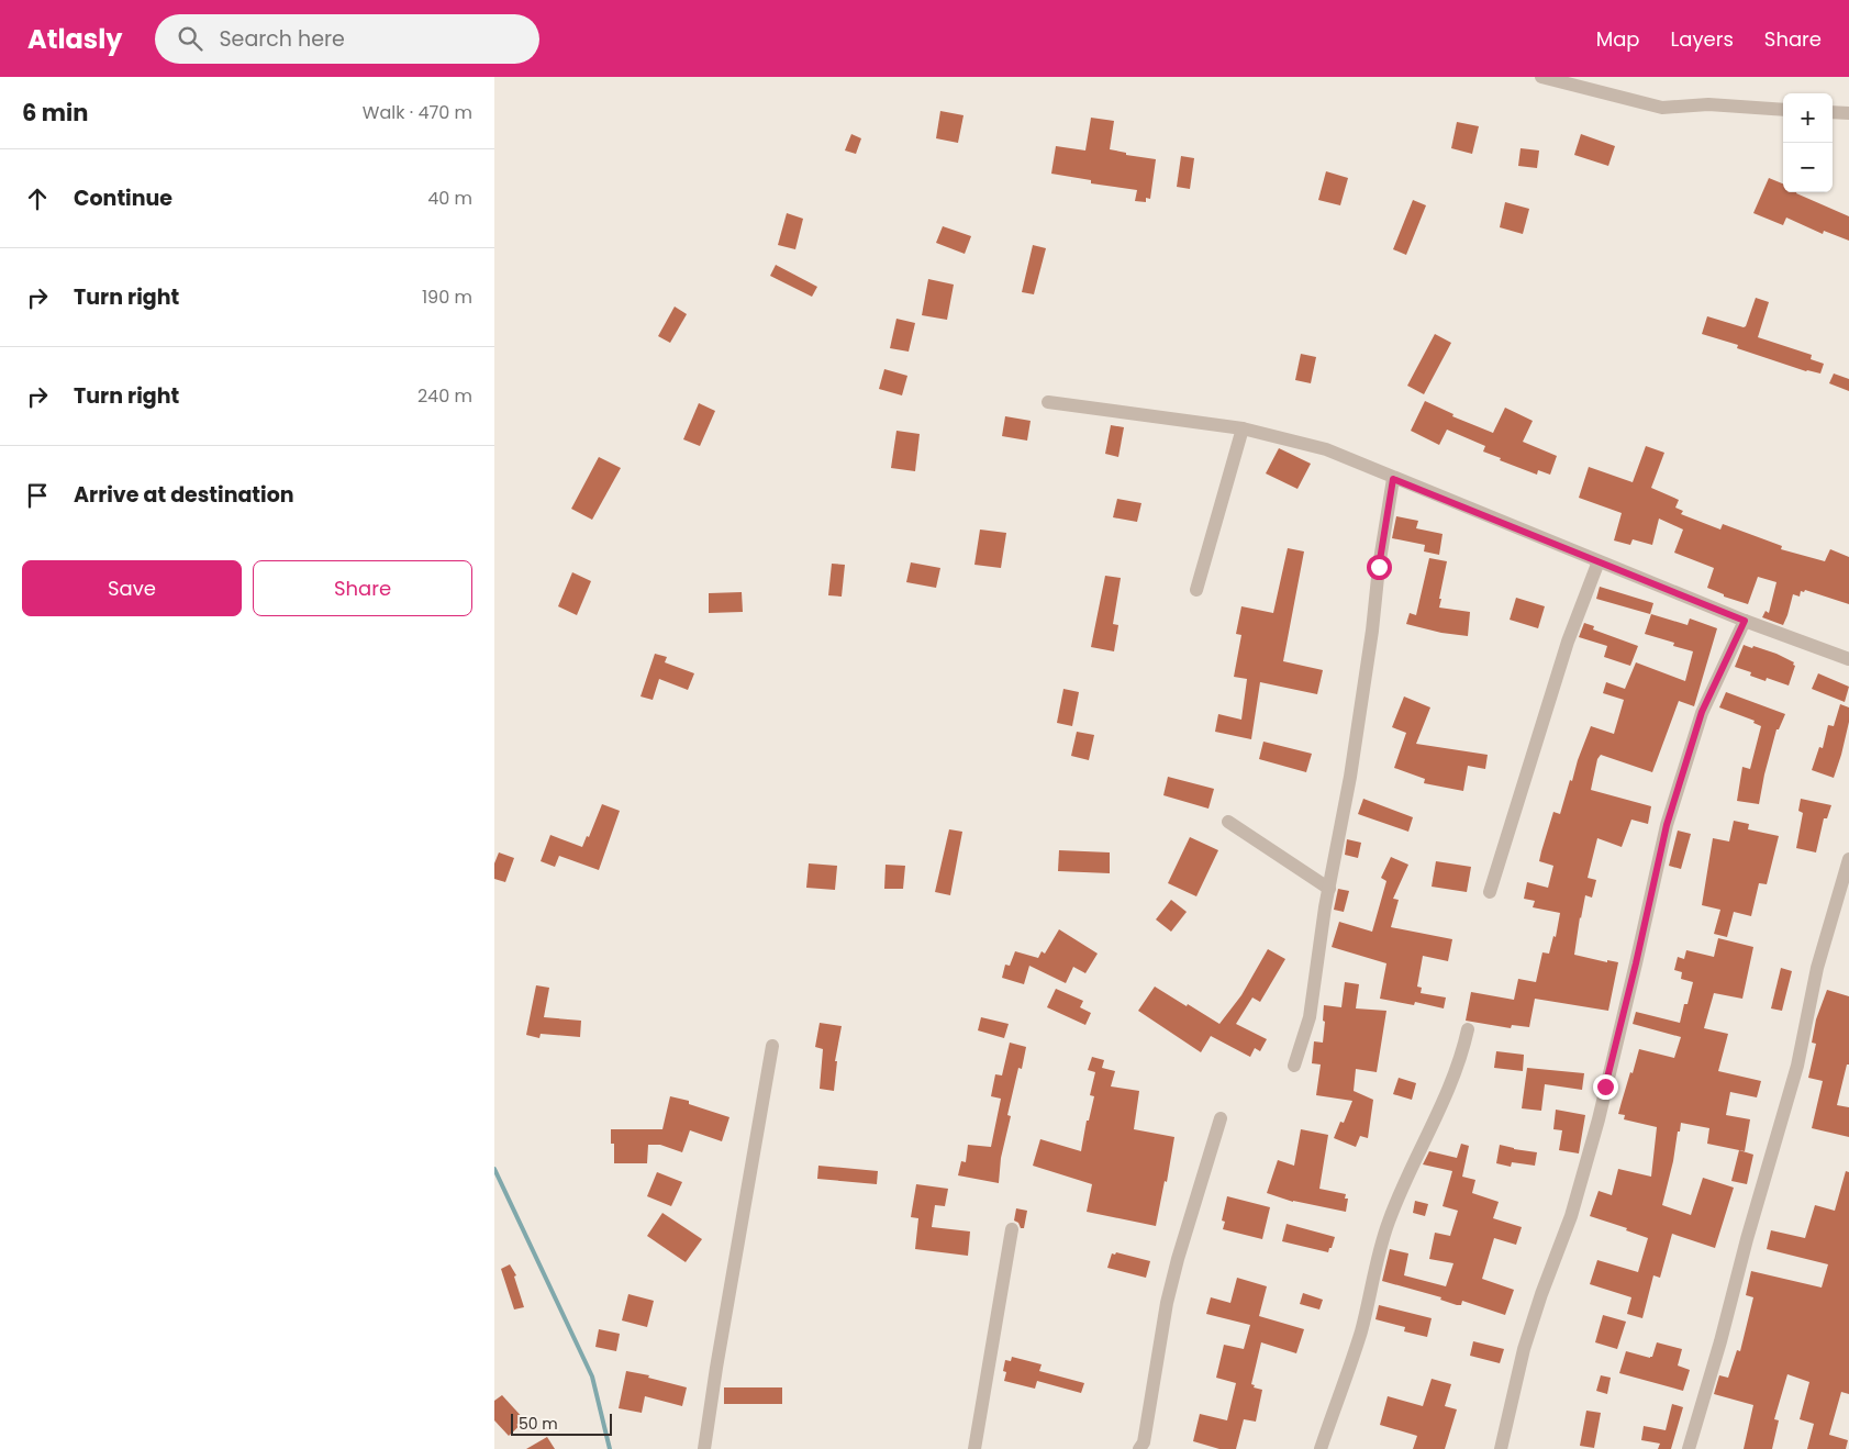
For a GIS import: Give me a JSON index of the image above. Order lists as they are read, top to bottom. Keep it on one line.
{"scale_bar":"50 m","page":{"header":"Atlasly","search":"Search here","nav":["Map","Layers","Share"],"heading":["6 min","Walk · 470 m"],"map_buttons":["+","−"],"list":[["Continue","40 m"],["Turn right","190 m"],["Turn right","240 m"],"Arrive at destination"],"buttons":["Save","Share"],"scale":"50 m"}}
